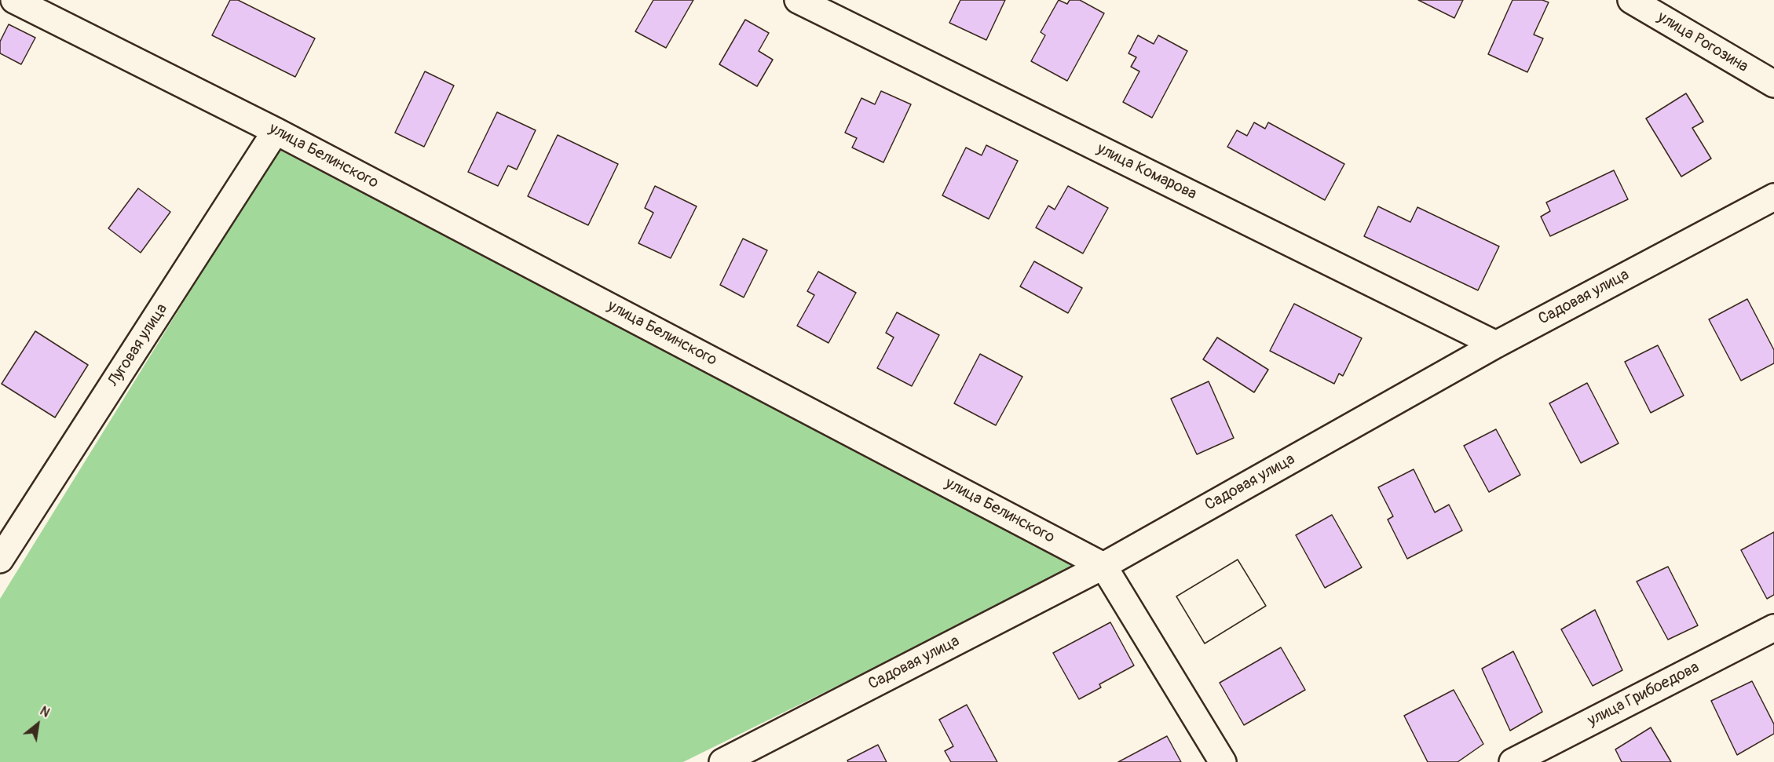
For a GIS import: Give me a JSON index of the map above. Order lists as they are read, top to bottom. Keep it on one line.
{"streets":{"street":["улица Рогозина","улица Белинского","улица Комарова","Садовая улица","Луговая улица","улица Грибоедова"]},"crossings":[["улица Белинского","Садовая улица"],["улица Белинского","Луговая улица"],["улица Комарова","Садовая улица"]],"north":"top right"}
